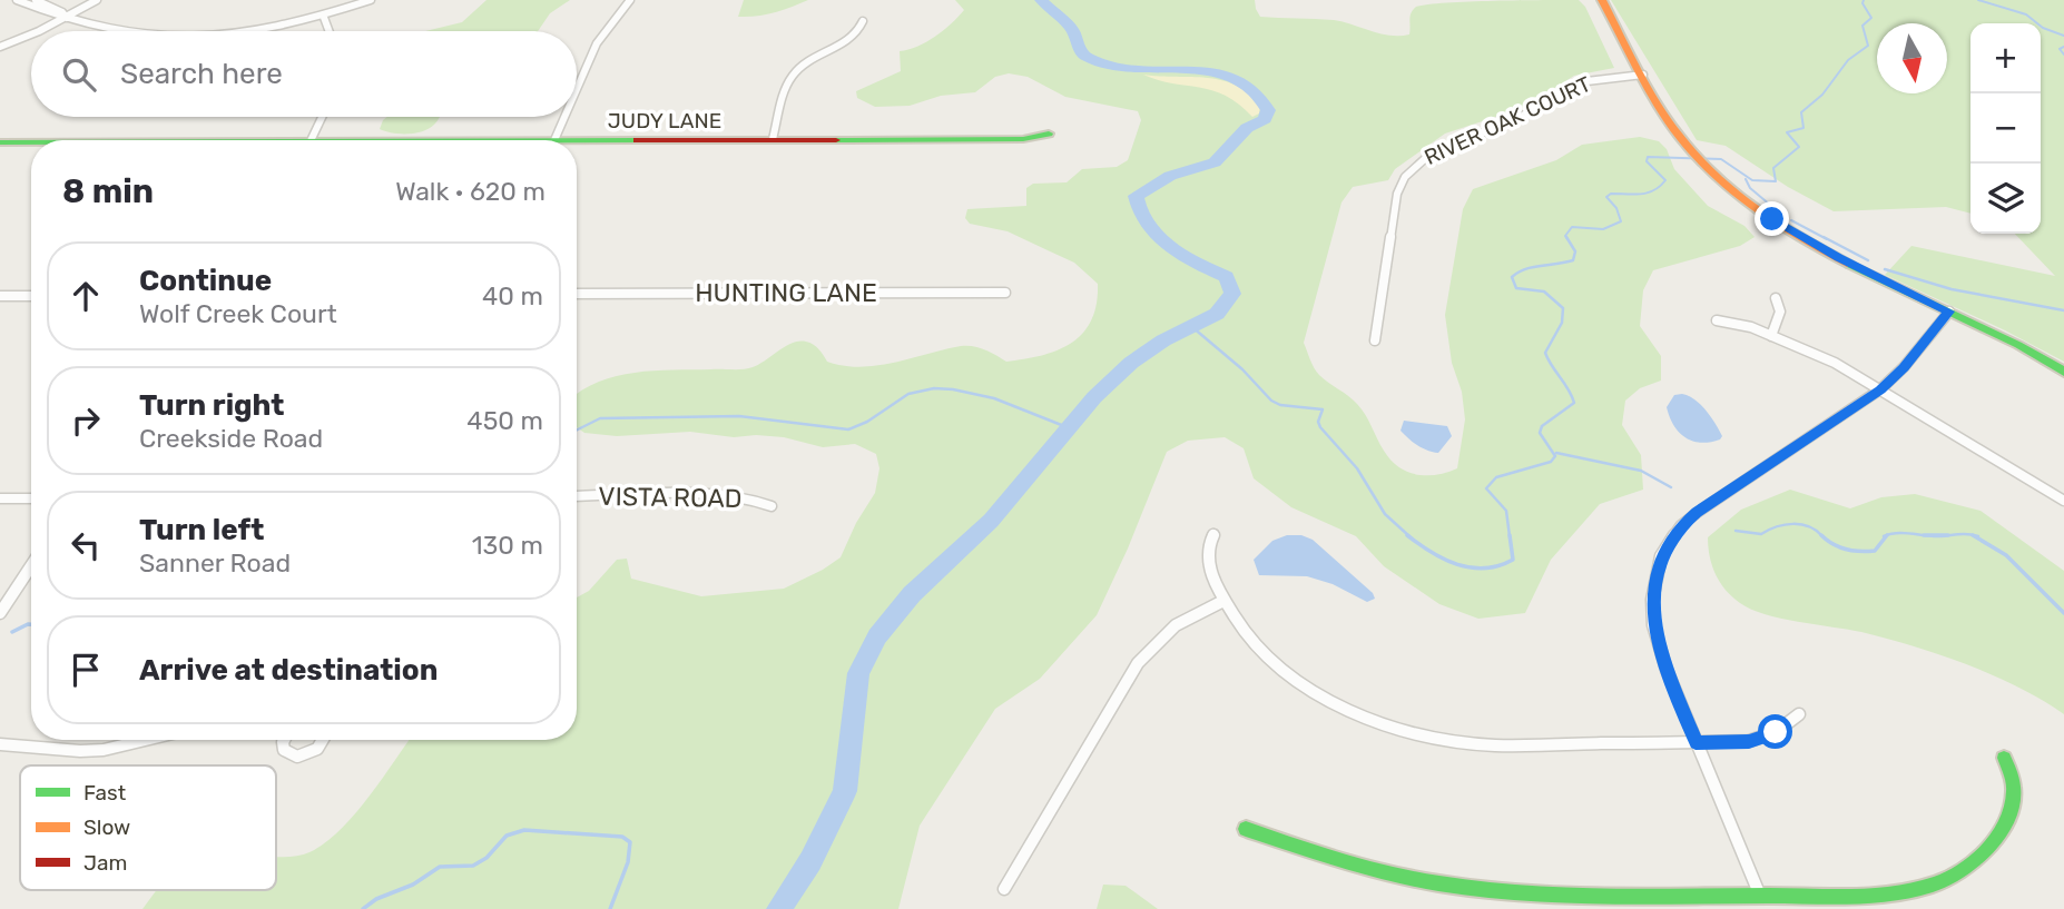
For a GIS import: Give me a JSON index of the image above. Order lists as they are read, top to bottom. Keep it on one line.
{"streets":{"street":["JUDY LANE","RIVER OAK COURT","HUNTING LANE","VISTA ROAD"]},"legend":["Fast","Slow","Jam"],"north":"bottom","page":{"map_buttons":["+","−"],"search":"Search here","heading":["8 min","Walk · 620 m"],"list":[["Continue","Wolf Creek Court","40 m"],["Turn right","Creekside Road","450 m"],["Turn left","Sanner Road","130 m"],"Arrive at destination"]}}
